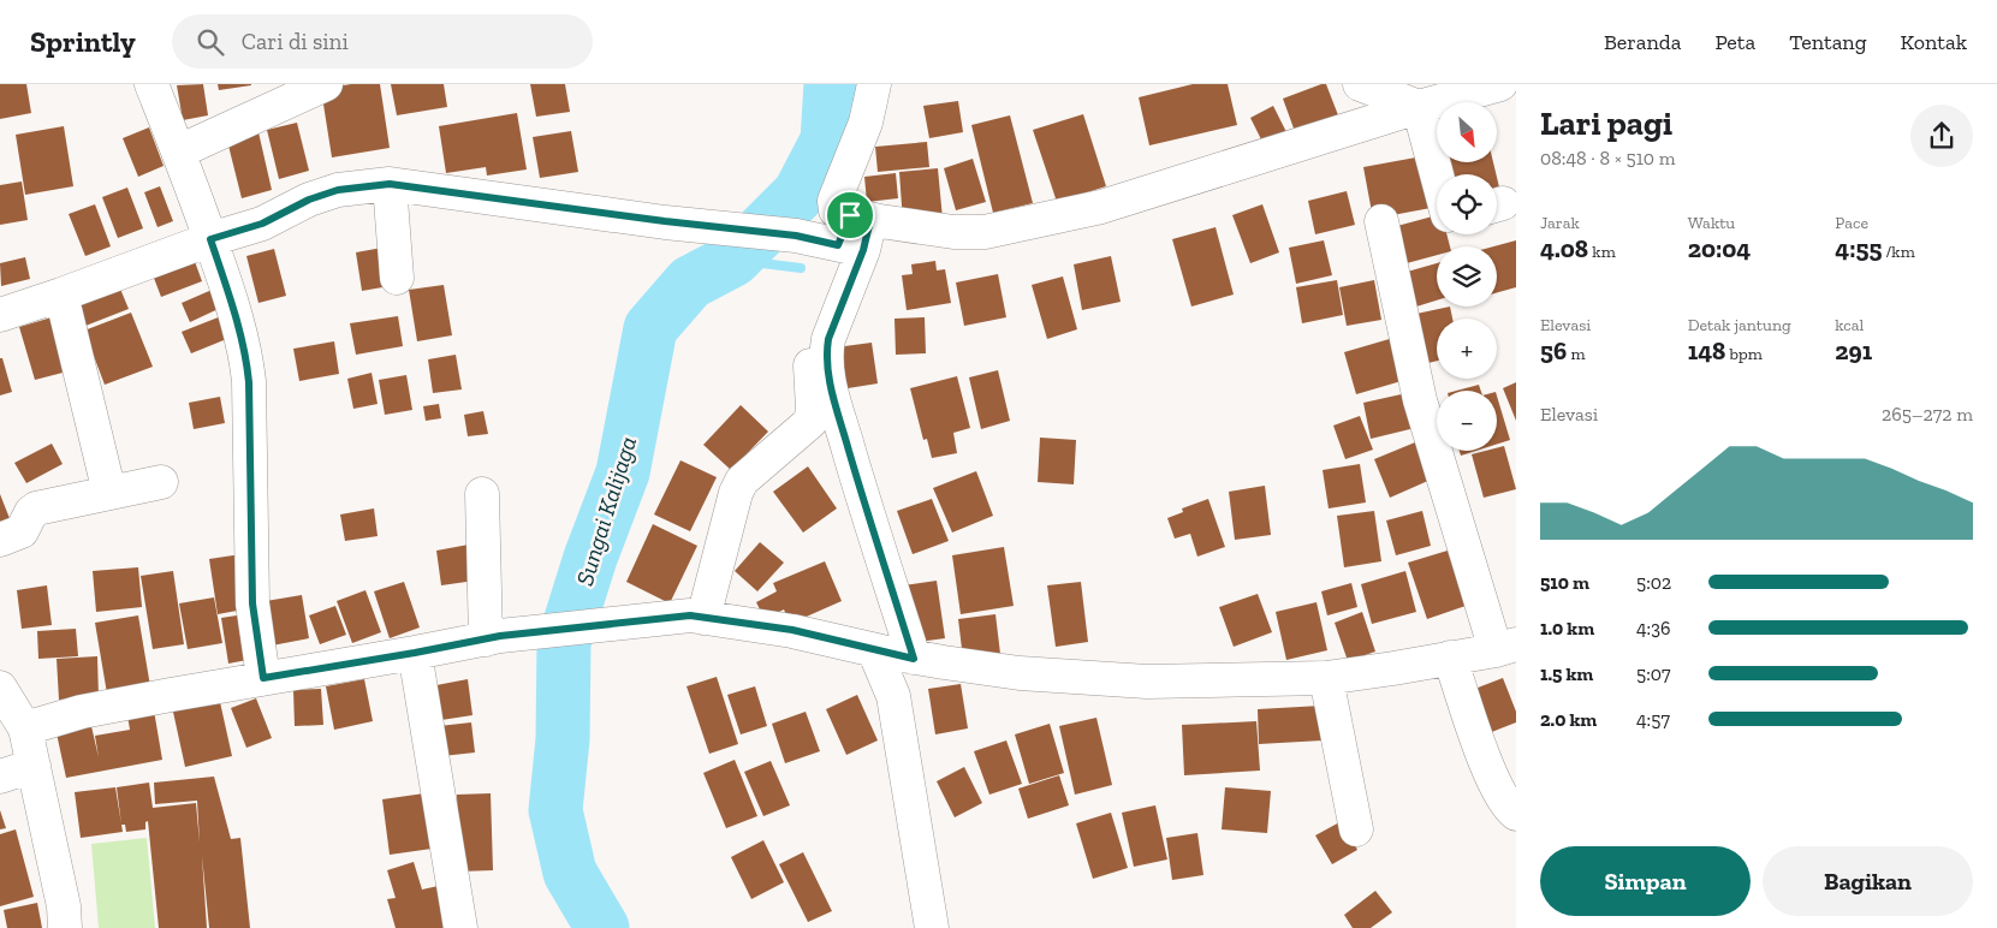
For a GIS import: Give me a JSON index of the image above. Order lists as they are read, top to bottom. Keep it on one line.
{"water":["Sungai Kalijaga"],"north":"bottom right","page":{"header":"Sprintly","search":"Cari di sini","nav":["Beranda","Peta","Tentang","Kontak"],"heading":["Lari pagi","08:48 · 8 × 510 m"],"map_buttons":["+","−"],"stats":[["Jarak","4.08 km"],["Waktu","20:04"],["Pace","4:55 /km"],["Elevasi","56 m"],["Detak jantung","148 bpm"],["kcal","291"]],"chart":["Elevasi","265–272 m"],"list":[{"name":"510 m","note":"5:02"},{"name":"1.0 km","note":"4:36"},{"name":"1.5 km","note":"5:07"},{"name":"2.0 km","note":"4:57"}],"buttons":["Simpan","Bagikan"]}}
